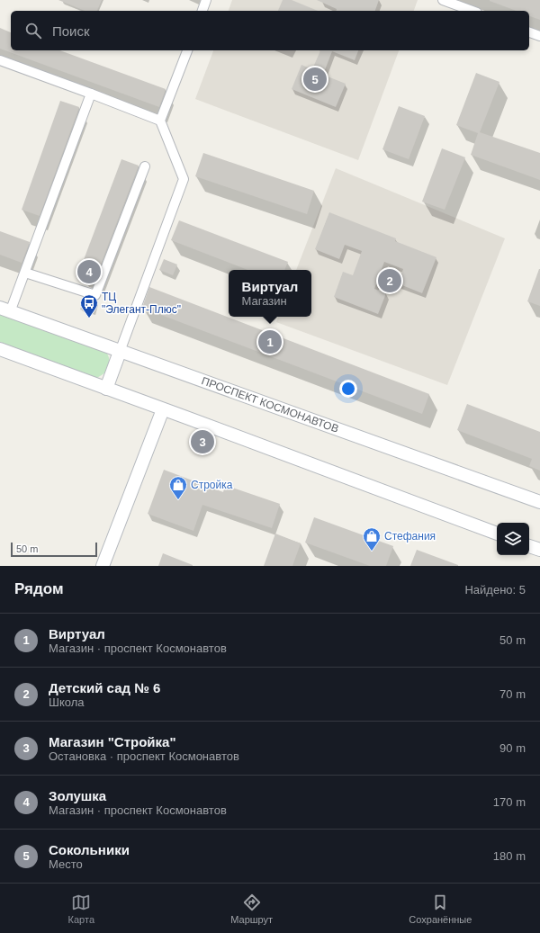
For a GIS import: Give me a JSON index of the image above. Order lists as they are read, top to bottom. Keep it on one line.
{"streets":{"main road":["ПРОСПЕКТ КОСМОНАВТОВ"]},"places":{"bus stop":["ТЦ \"Элегант-Плюс\""],"shop":["Стройка","Стефания"]},"scale_bar":"50 m","page":{"search":"Поиск","pins":["5","4","2","1","3"],"popup":["Виртуал","Магазин"],"scale":"50 m","heading":["Рядом","Найдено: 5"],"list":[{"mark":"1","name":"Виртуал","note":"Магазин · проспект Космонавтов","value":"50 m"},{"mark":"2","name":"Детский сад № 6","note":"Школа","value":"70 m"},{"mark":"3","name":"Магазин \"Стройка\"","note":"Остановка · проспект Космонавтов","value":"90 m"},{"mark":"4","name":"Золушка","note":"Магазин · проспект Космонавтов","value":"170 m"},{"mark":"5","name":"Сокольники","note":"Место","value":"180 m"}],"nav":["Карта","Маршрут","Сохранённые"]}}
